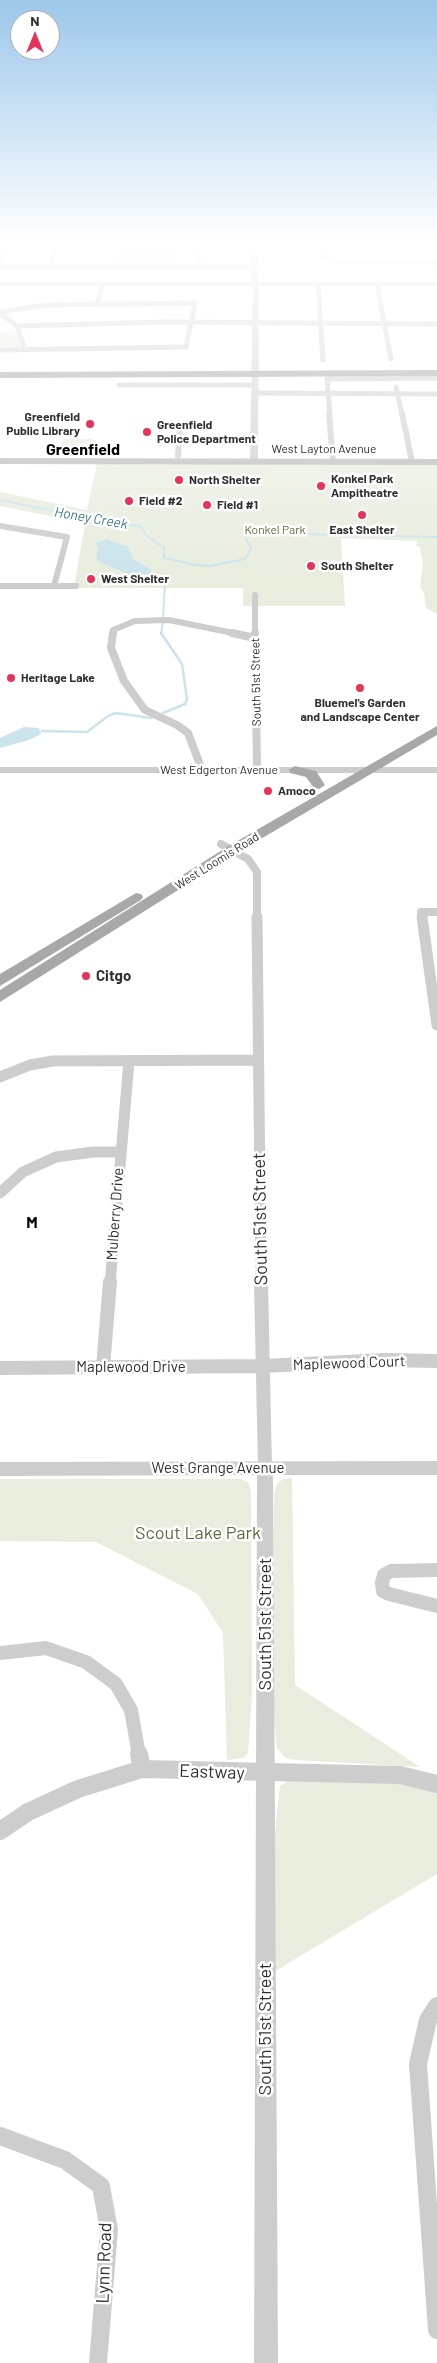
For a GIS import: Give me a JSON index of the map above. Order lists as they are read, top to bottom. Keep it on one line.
{"streets":{"main road":["West Layton Avenue","West Loomis Road"],"street":["South 51st Street","West Edgerton Avenue","Mulberry Drive","Maplewood Court","Maplewood Drive","West Grange Avenue","Eastway","Lynn Road"]},"crossings":[["South 51st Street","West Edgerton Avenue"],["South 51st Street","West Loomis Road"],["South 51st Street","Maplewood Court"],["South 51st Street","Maplewood Drive"],["South 51st Street","West Grange Avenue"],["South 51st Street","Eastway"],["West Edgerton Avenue","West Loomis Road"],["Mulberry Drive","Maplewood Drive"],["Maplewood Court","Maplewood Drive"]],"districts":["Greenfield","M"],"water":["Honey Creek"],"parks":["Konkel Park","Scout Lake Park"],"places":["Greenfield Public Library","Greenfield Police Department","North Shelter","Konkel Park Ampitheatre","Field #2","Field #1","East Shelter","South Shelter","West Shelter","Heritage Lake","Bluemel's Garden and Landscape Center","Amoco","Citgo"],"north":"top"}
